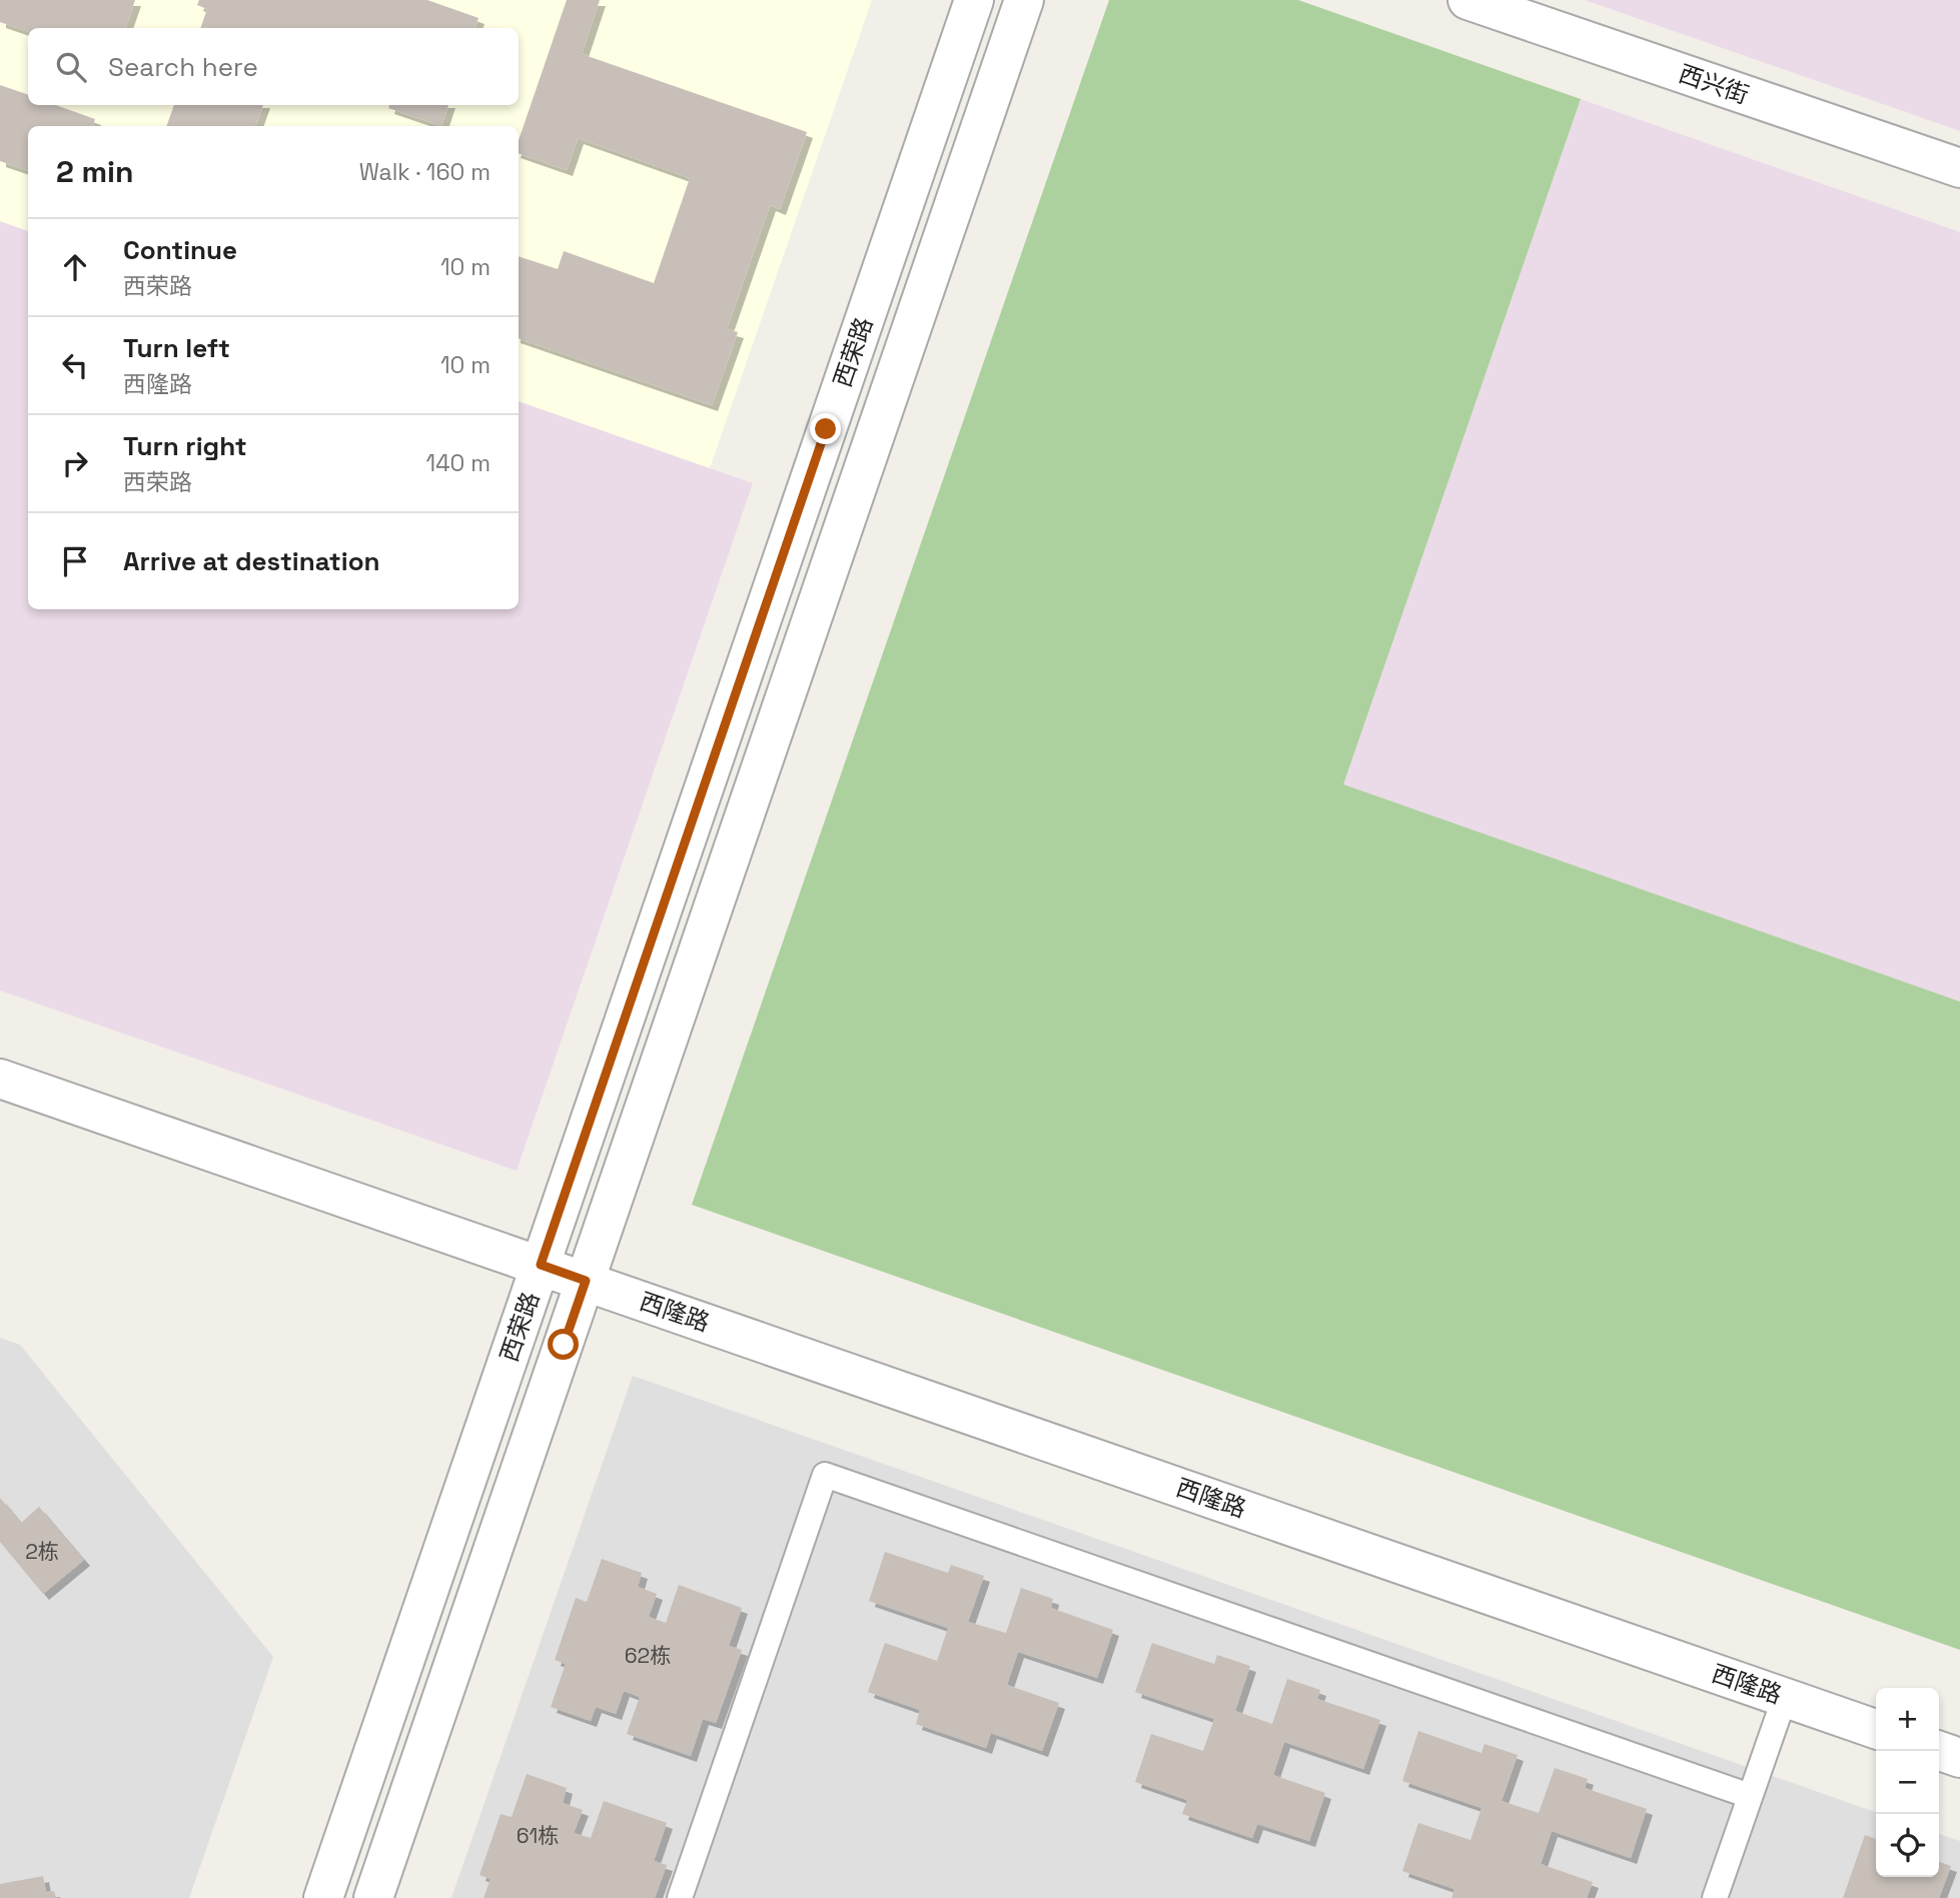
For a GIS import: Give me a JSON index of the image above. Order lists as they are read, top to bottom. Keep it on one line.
{"streets":{"street":["西兴街","西荣路","西隆路"]},"crossings":[["西荣路","西隆路"]],"house_numbers":["2栋","62栋","61栋"],"page":{"search":"Search here","heading":["2 min","Walk · 160 m"],"list":[["Continue","西荣路","10 m"],["Turn left","西隆路","10 m"],["Turn right","西荣路","140 m"],"Arrive at destination"],"map_buttons":["+","−"]}}
